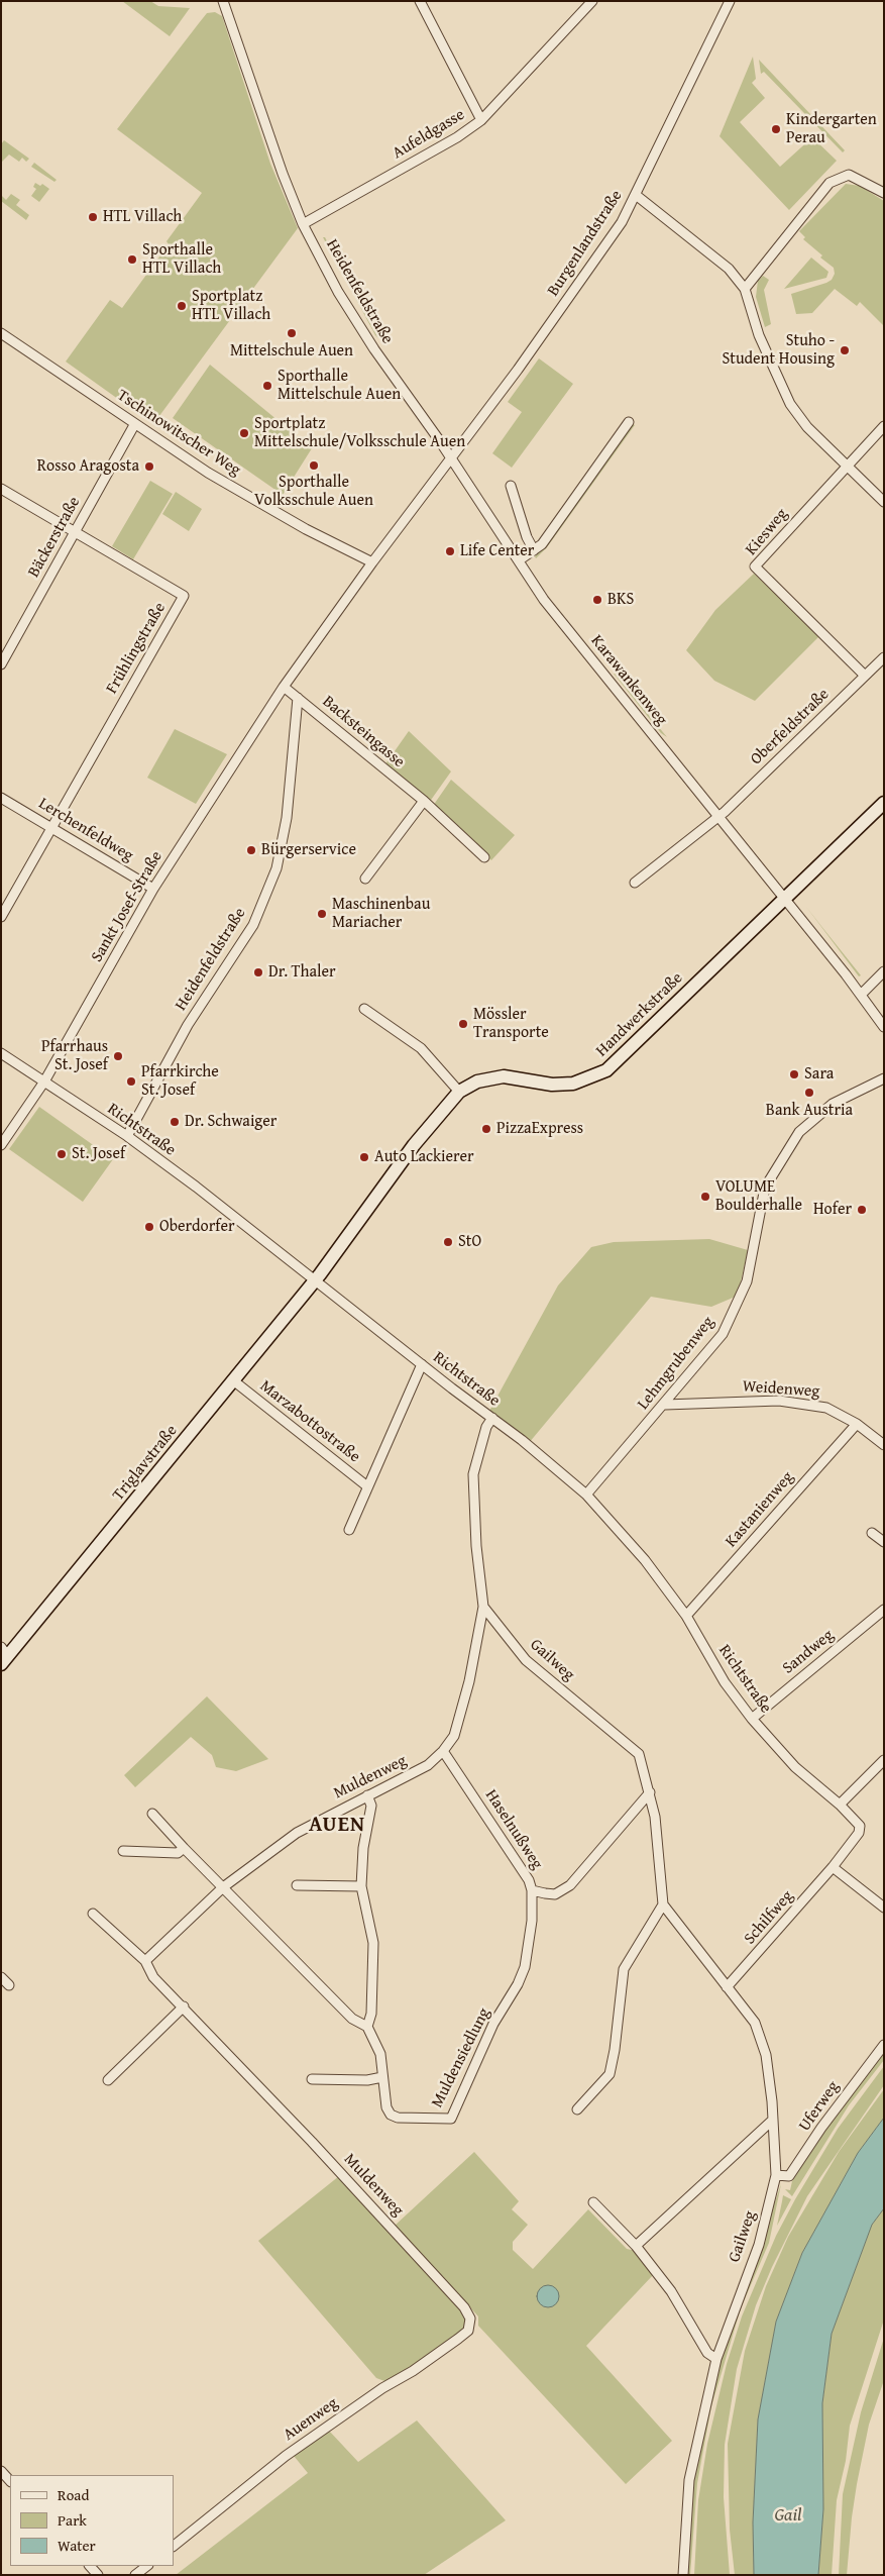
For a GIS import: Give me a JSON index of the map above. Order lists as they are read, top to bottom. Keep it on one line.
{"streets":{"street":["Aufeldgasse","Burgenlandstraße","Heidenfeldstraße","Tschinowitscher Weg","Kiesweg","Bäckerstraße","Frühlingstraße","Karawankenweg","Oberfeldstraße","Backsteingasse","Lerchenfeldweg","Sankt Josef-Straße","Handwerkstraße","Richtstraße","Lehmgrubenweg","Weidenweg","Marzabottostraße","Triglavstraße","Kastanienweg","Sandweg","Gailweg","Muldenweg","Haselnußweg","Schilfweg","Muldensiedlung","Uferweg","Auenweg"]},"crossings":[["Aufeldgasse","Heidenfeldstraße"],["Burgenlandstraße","Heidenfeldstraße"],["Burgenlandstraße","Karawankenweg"],["Heidenfeldstraße","Karawankenweg"],["Heidenfeldstraße","Backsteingasse"],["Heidenfeldstraße","Richtstraße"],["Tschinowitscher Weg","Bäckerstraße"],["Kiesweg","Oberfeldstraße"],["Bäckerstraße","Frühlingstraße"],["Frühlingstraße","Lerchenfeldweg"],["Karawankenweg","Oberfeldstraße"],["Karawankenweg","Handwerkstraße"],["Backsteingasse","Sankt Josef-Straße"],["Lerchenfeldweg","Sankt Josef-Straße"],["Sankt Josef-Straße","Richtstraße"],["Handwerkstraße","Richtstraße"],["Handwerkstraße","Triglavstraße"],["Richtstraße","Lehmgrubenweg"],["Richtstraße","Marzabottostraße"],["Richtstraße","Triglavstraße"],["Richtstraße","Kastanienweg"],["Richtstraße","Sandweg"],["Richtstraße","Schilfweg"],["Lehmgrubenweg","Weidenweg"],["Weidenweg","Kastanienweg"],["Marzabottostraße","Triglavstraße"],["Gailweg","Muldenweg"],["Gailweg","Haselnußweg"],["Gailweg","Schilfweg"],["Gailweg","Uferweg"],["Muldenweg","Haselnußweg"],["Muldenweg","Auenweg"],["Haselnußweg","Muldensiedlung"]],"districts":["AUEN"],"water":["Gail"],"places":["Kindergarten Perau","HTL Villach","Sporthalle HTL Villach","Sportplatz HTL Villach","Mittelschule Auen","Stuho - Student Housing","Sporthalle Mittelschule Auen","Sportplatz Mittelschule/Volksschule Auen","Sporthalle Volksschule Auen","Rosso Aragosta","Life Center","BKS","Bürgerservice","Maschinenbau Mariacher","Dr. Thaler","Mössler Transporte","Pfarrhaus St. Josef","Sara","Pfarrkirche St. Josef","Bank Austria","Dr. Schwaiger","PizzaExpress","St. Josef","Auto Lackierer","VOLUME Boulderhalle","Hofer","Oberdorfer","StO"],"legend":["Road","Park","Water"]}
